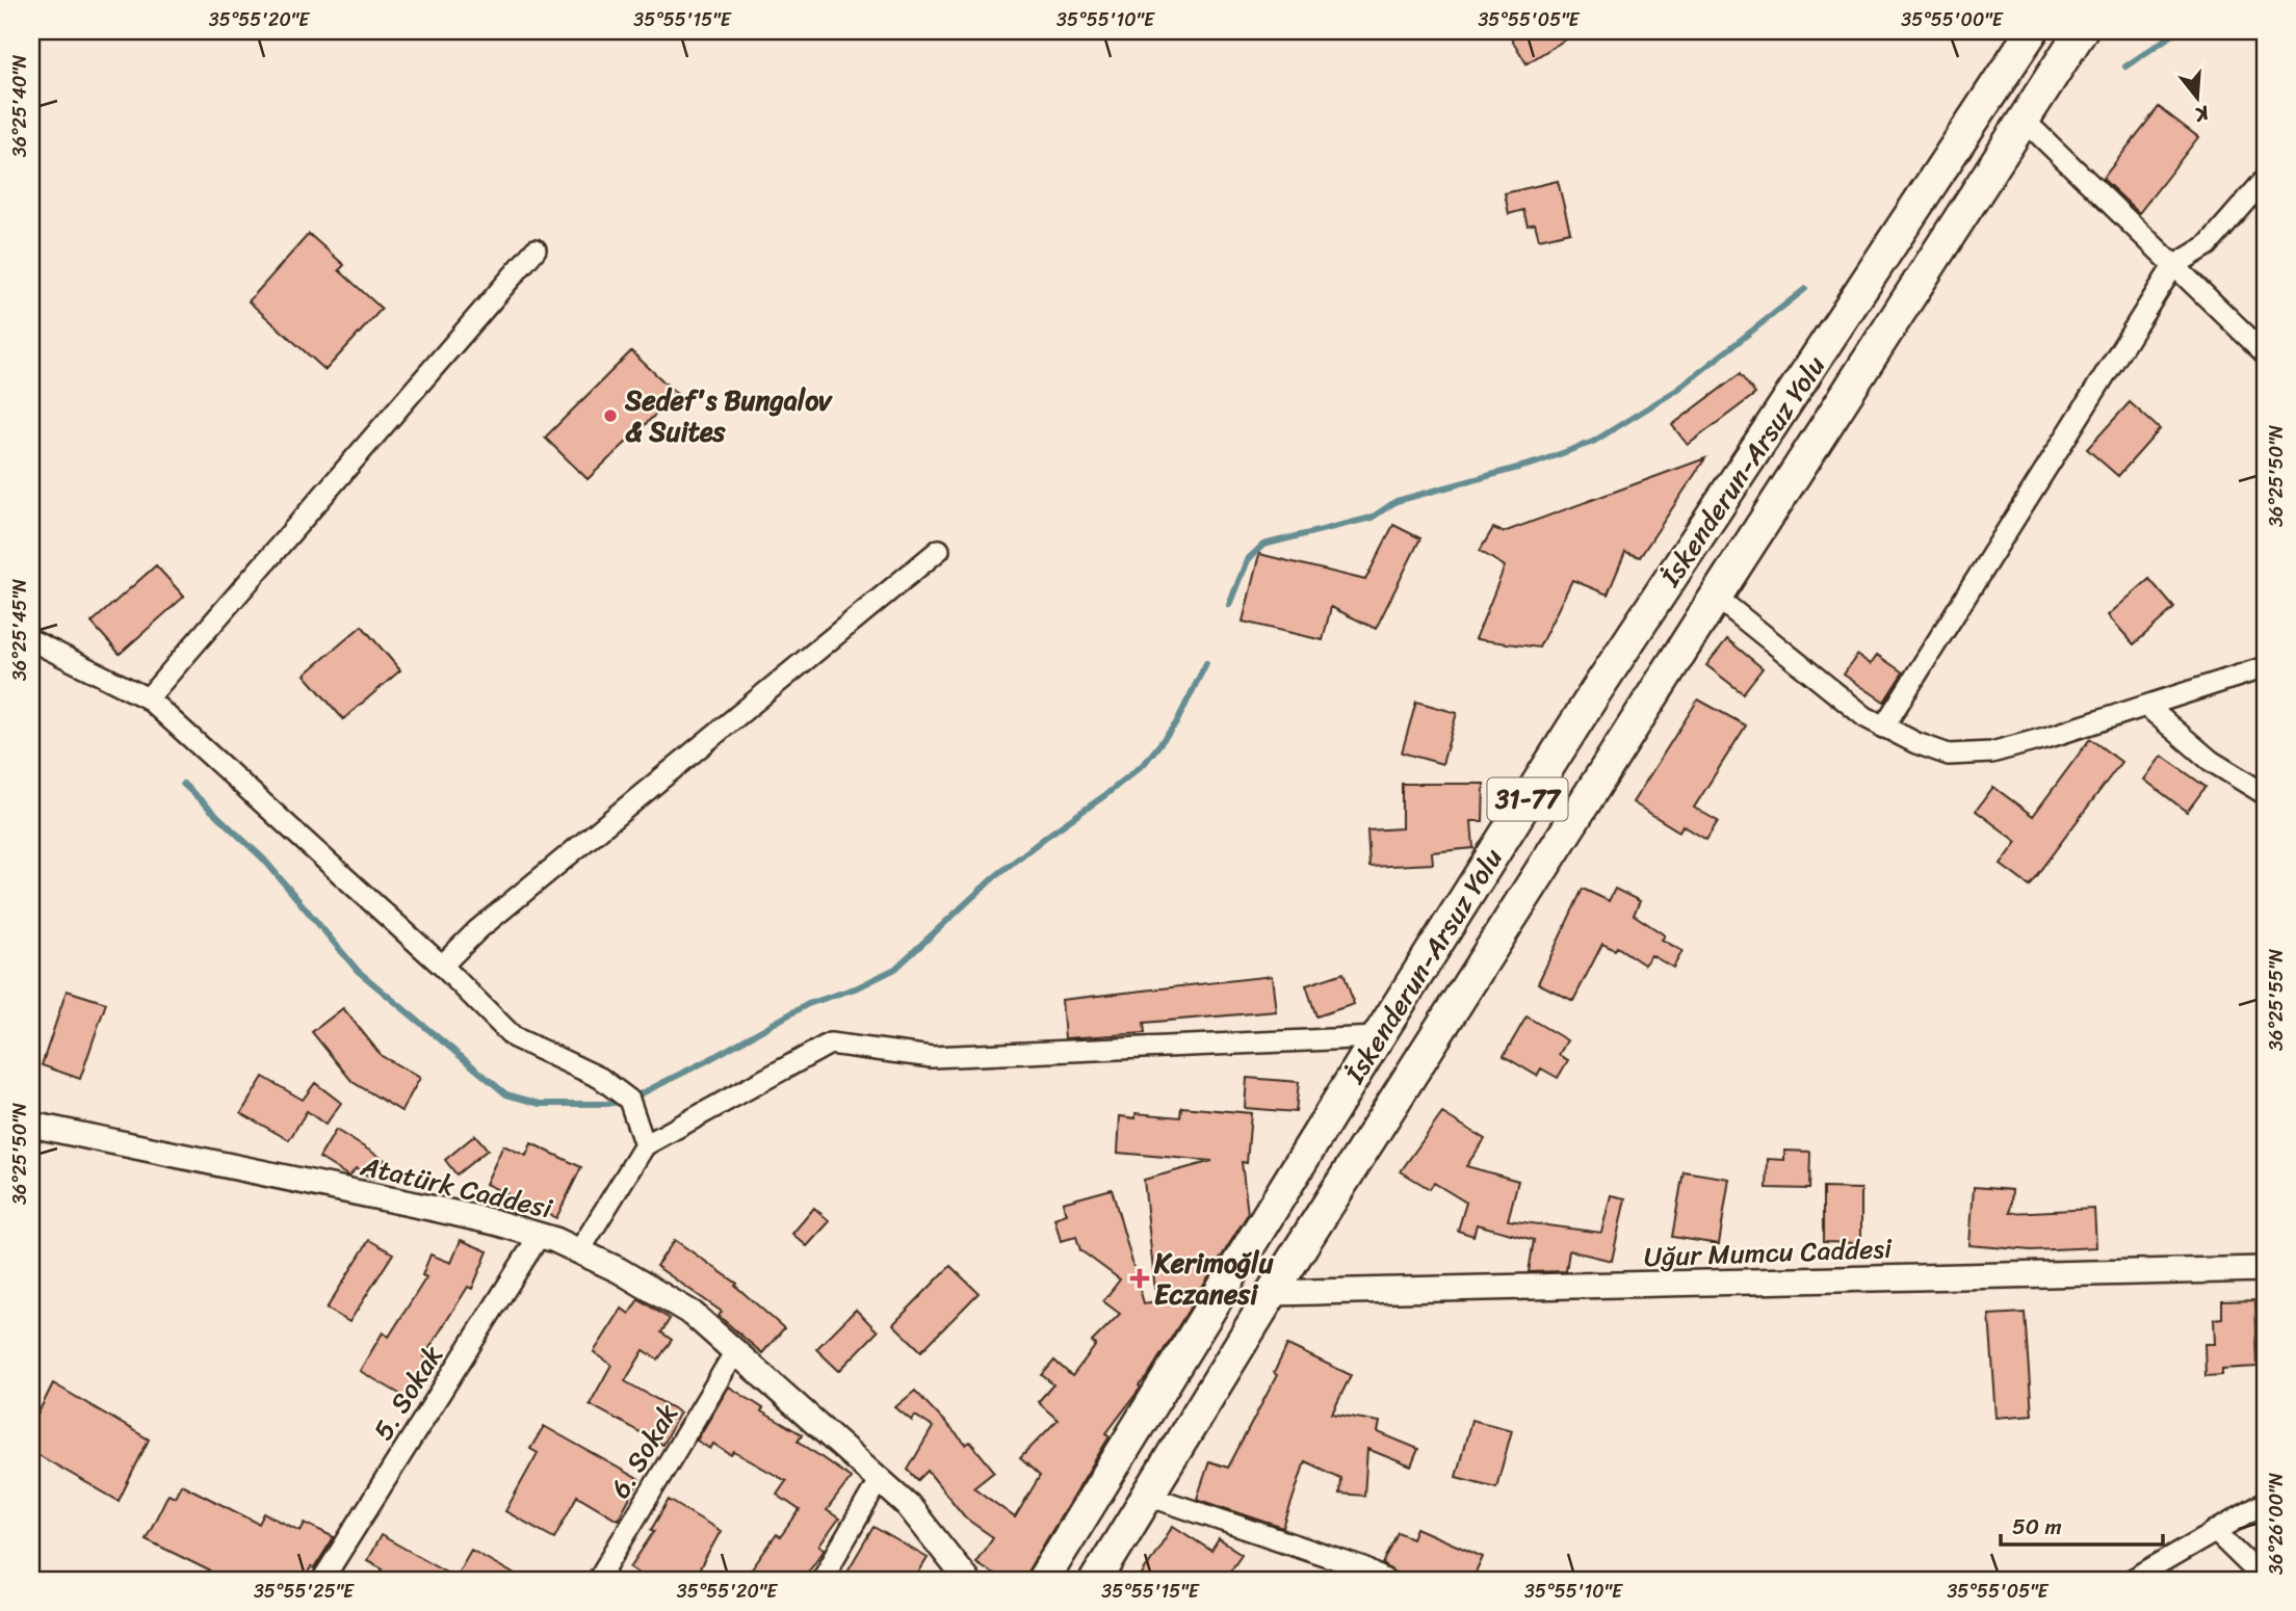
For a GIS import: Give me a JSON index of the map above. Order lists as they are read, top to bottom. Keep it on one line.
{"streets":{"main road":["İskenderun-Arsuz Yolu","31-77"],"street":["Atatürk Caddesi","Uğur Mumcu Caddesi","5. Sokak","6. Sokak"]},"crossings":[["İskenderun-Arsuz Yolu","Uğur Mumcu Caddesi"],["Atatürk Caddesi","5. Sokak"],["Atatürk Caddesi","6. Sokak"]],"places":{"other":["Sedef's Bungalov & Suites"],"health":["Kerimoğlu Eczanesi"]},"scale_bar":"50 m","north":"bottom","coordinates":["35°55'20\"E","35°55'15\"E","35°55'10\"E","35°55'05\"E","35°55'00\"E","36°25'40\"N","36°25'50\"N","36°25'45\"N","36°25'55\"N","36°26'00\"N","35°55'25\"E"]}
